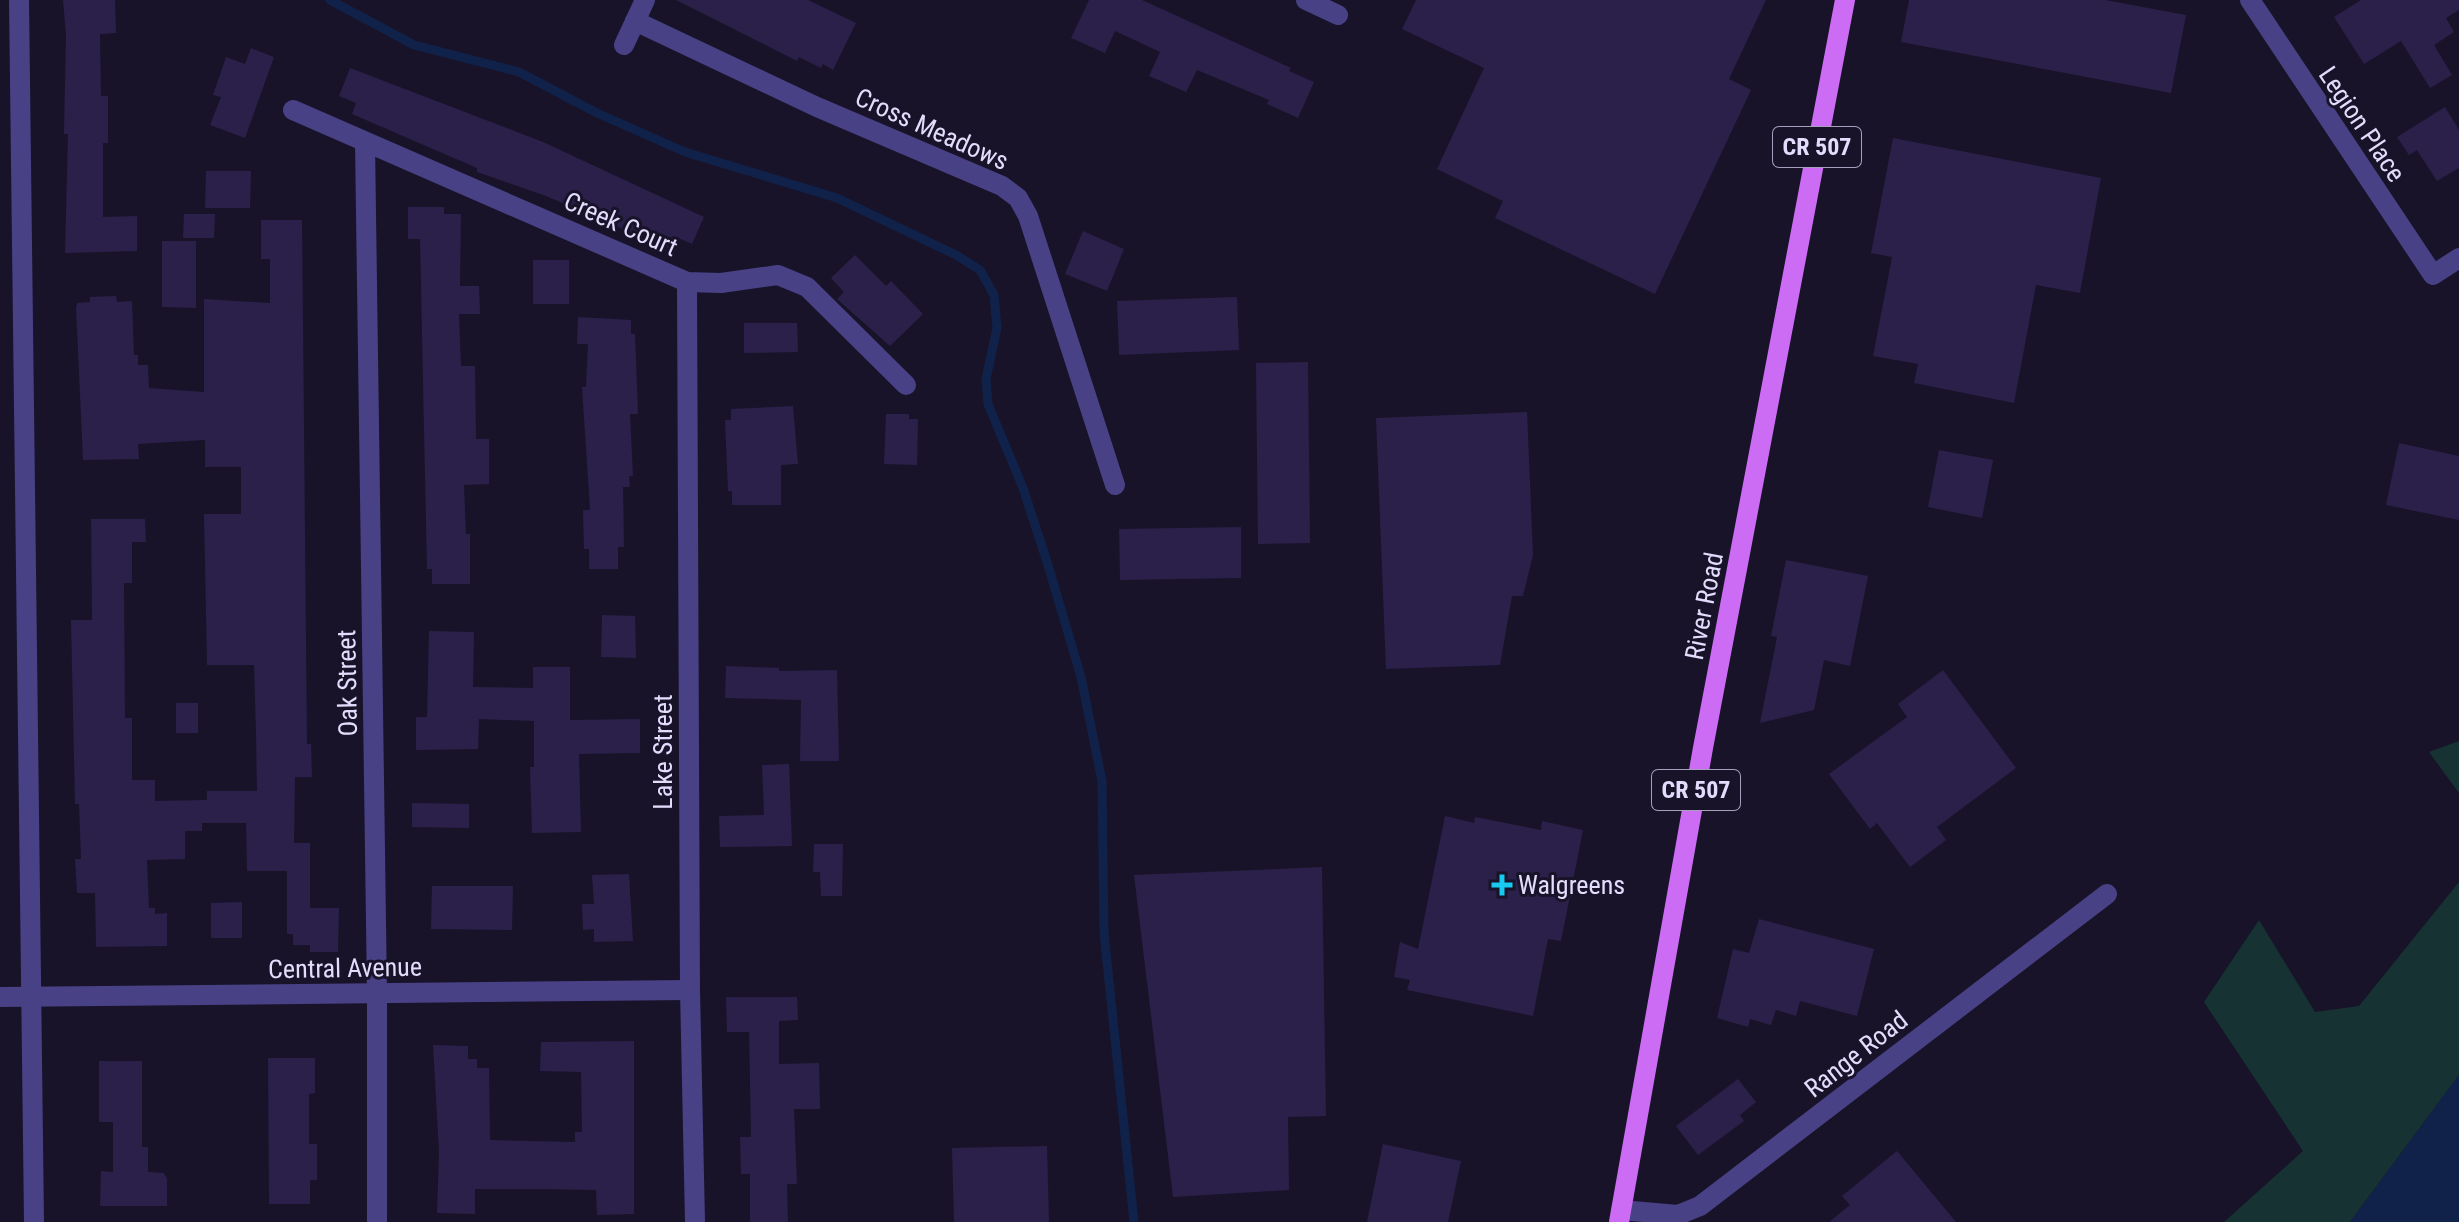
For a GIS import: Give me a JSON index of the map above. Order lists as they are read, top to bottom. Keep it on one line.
{"streets":{"main road":["CR 507","River Road"],"street":["Legion Place","Cross Meadows","Creek Court","Oak Street","Lake Street","Central Avenue","Range Road"]},"crossings":[["Creek Court","Oak Street"],["Creek Court","Lake Street"],["River Road","Range Road"],["Oak Street","Central Avenue"],["Lake Street","Central Avenue"]],"places":{"health":["Walgreens"]}}
